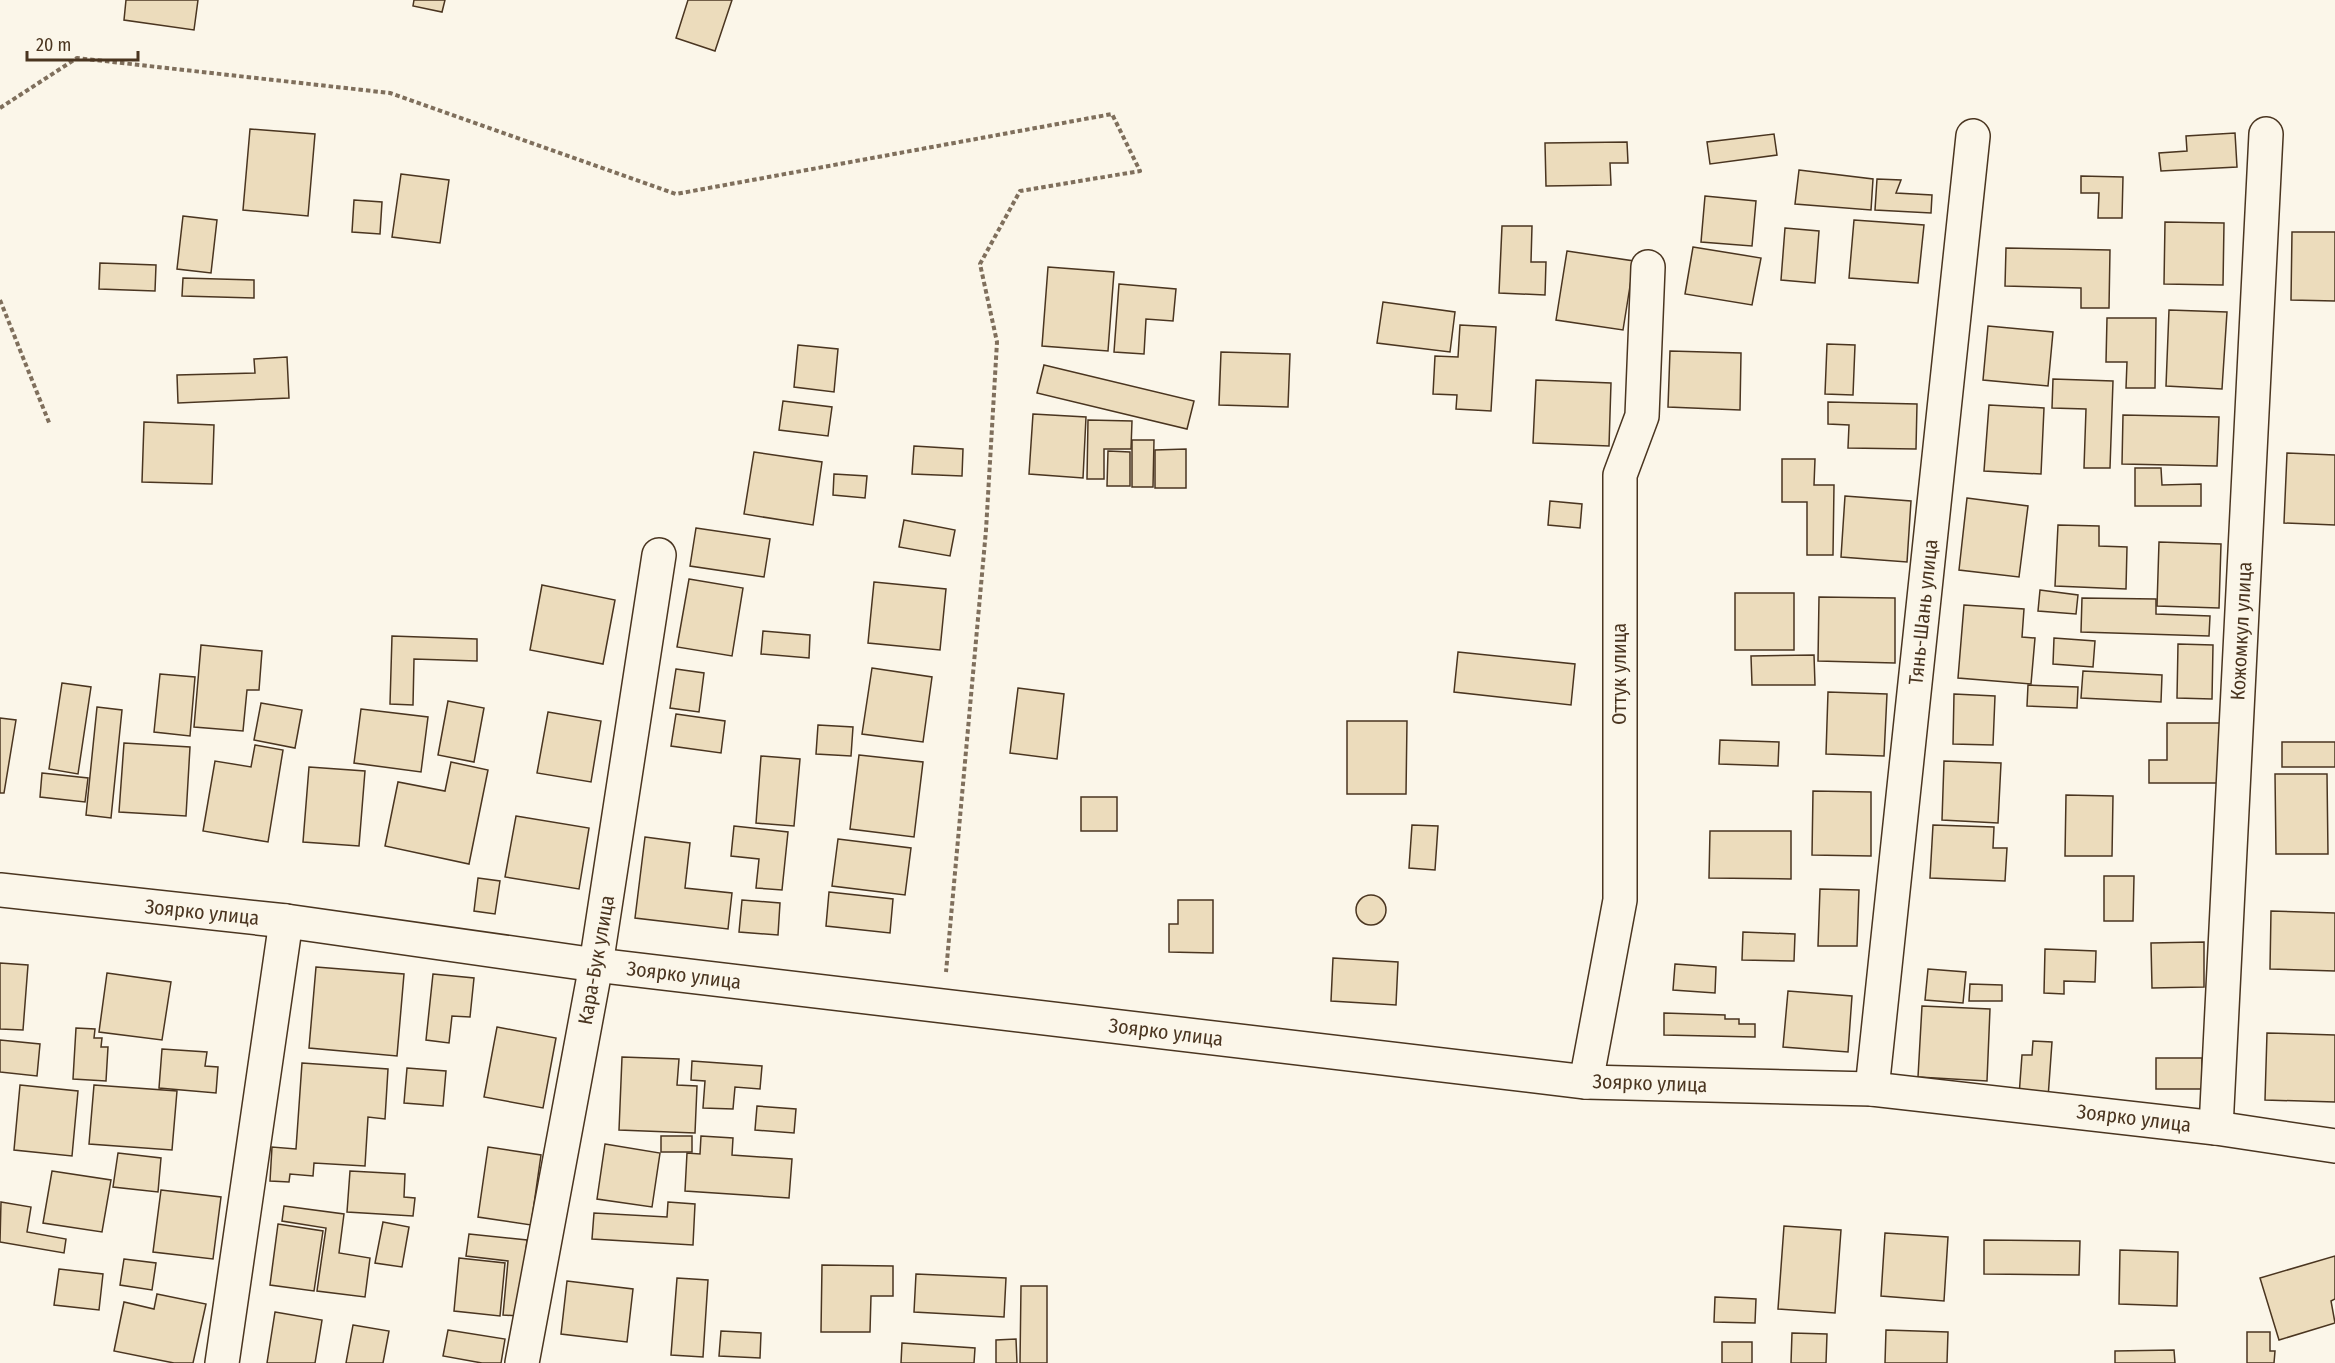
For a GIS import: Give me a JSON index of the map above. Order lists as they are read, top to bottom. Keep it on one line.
{"streets":{"street":["Тянь-Шань улица","Кожомкул улица","Оттук улица","Зоярко улица","Кара-Бук улица"]},"crossings":[["Тянь-Шань улица","Зоярко улица"],["Кожомкул улица","Зоярко улица"],["Оттук улица","Зоярко улица"],["Зоярко улица","Кара-Бук улица"]],"scale_bar":"20 m"}
